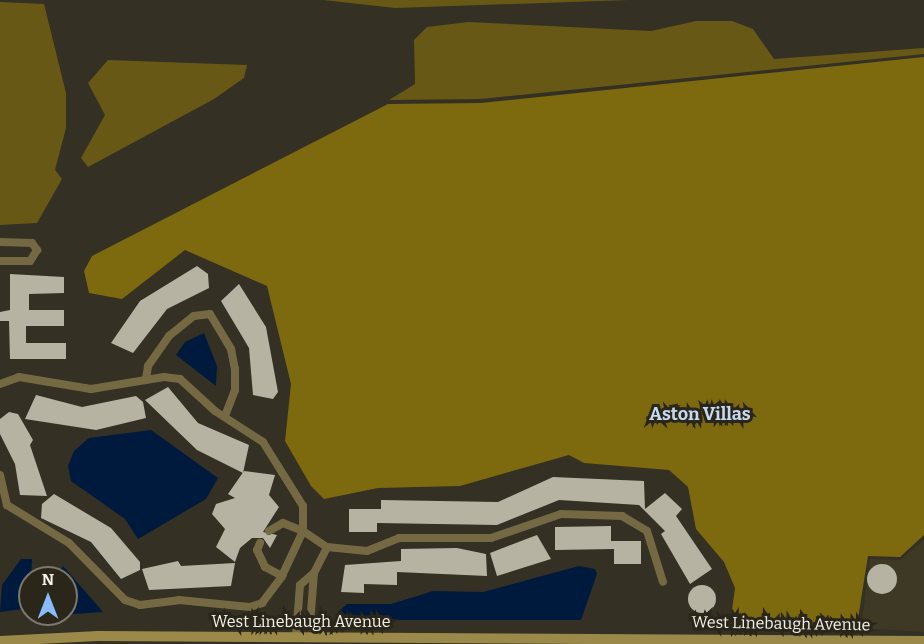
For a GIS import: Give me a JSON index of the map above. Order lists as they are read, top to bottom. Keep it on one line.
{"streets":{"main road":["West Linebaugh Avenue"]},"districts":["Aston Villas"],"north":"top"}
